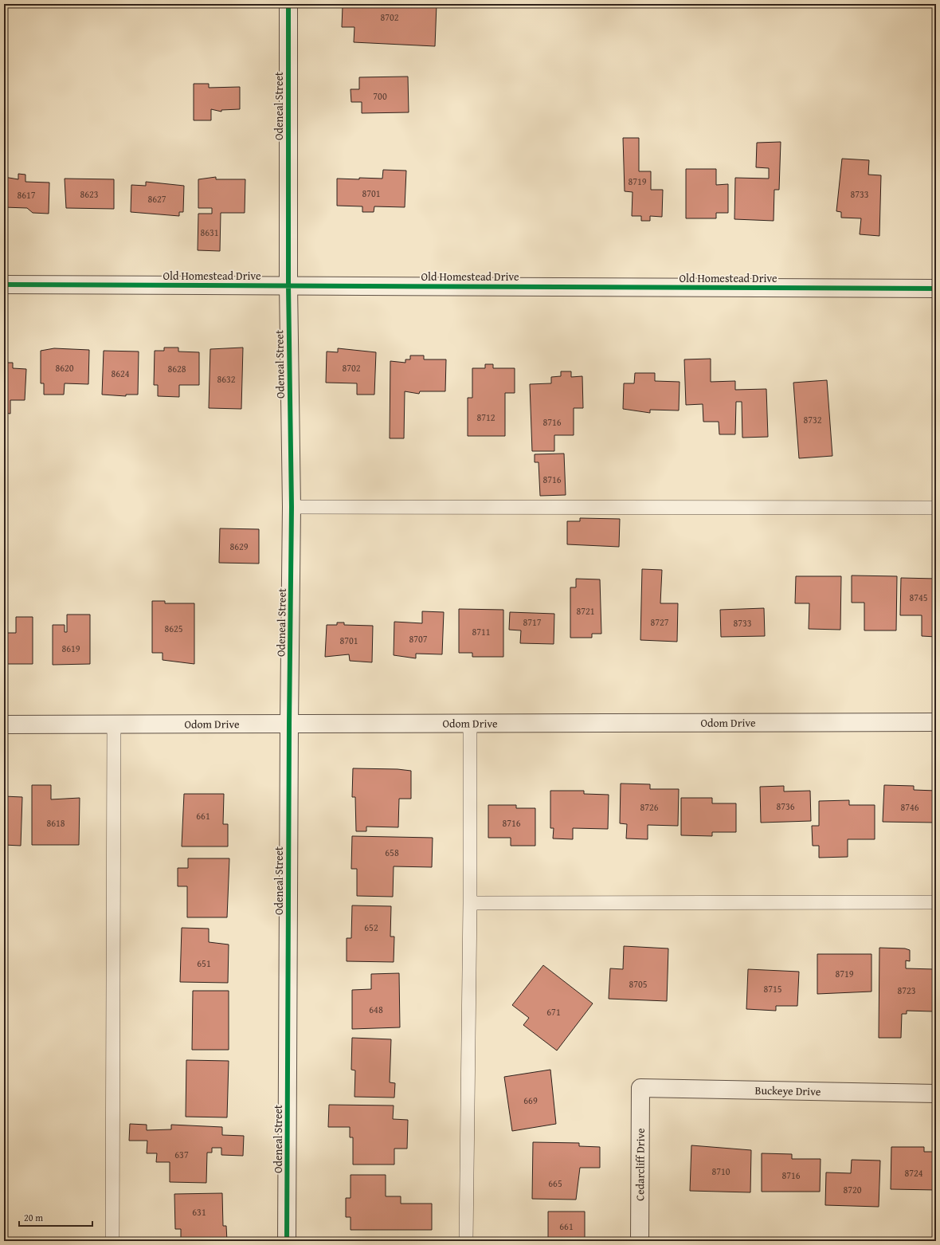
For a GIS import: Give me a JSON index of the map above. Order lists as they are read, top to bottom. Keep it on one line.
{"streets":{"street":["Odeneal Street","Old Homestead Drive","Odom Drive","Buckeye Drive","Cedarcliff Drive"]},"crossings":[["Odeneal Street","Old Homestead Drive"],["Odeneal Street","Odom Drive"],["Buckeye Drive","Cedarcliff Drive"]],"house_numbers":["8702","700","8719","8701","8623","8733","8617","8627","8631","8620","8702","8628","8624","8632","8712","8732","8716","8716","8629","8745","8721","8717","8727","8733","8625","8711","8707","8701","8619","8736","8726","8746","661","8618","8716","658","652","651","8719","8705","8715","8723","648","671","669","637","8710","8724","8716","665","8720","631","661"],"scale_bar":"20 m"}
